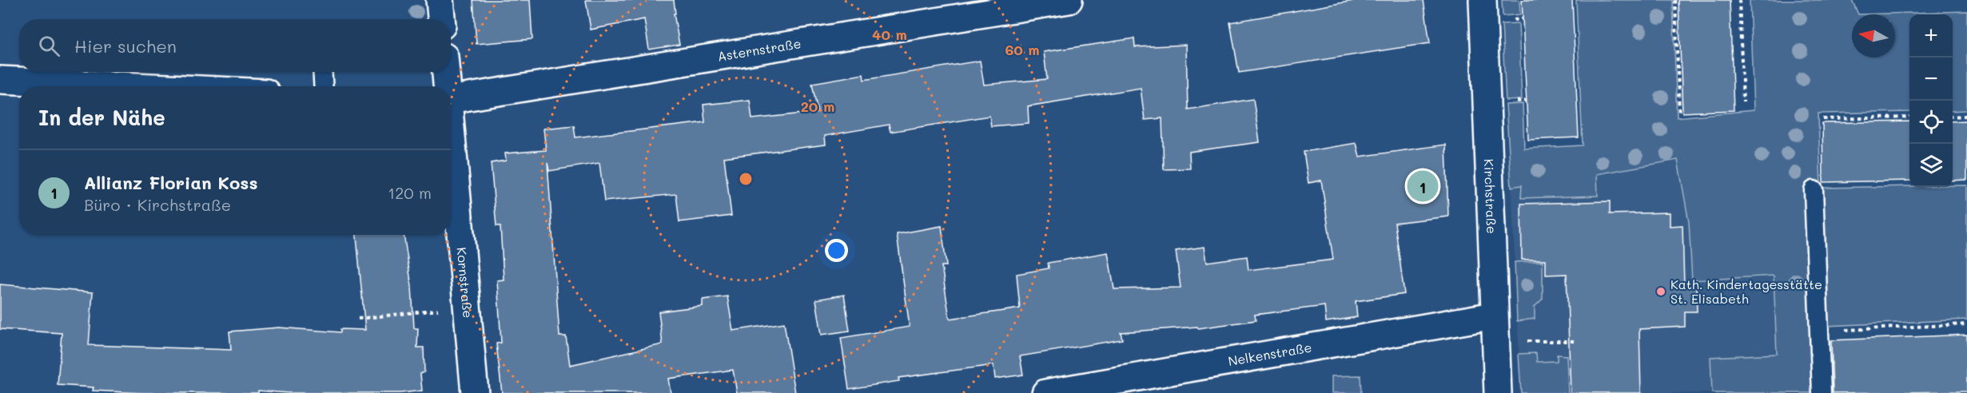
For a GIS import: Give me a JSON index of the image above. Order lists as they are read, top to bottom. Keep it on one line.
{"streets":{"street":["Asternstraße","Kirchstraße","Kornstraße","Nelkenstraße"]},"crossings":[["Kirchstraße","Nelkenstraße"]],"places":["Kath. Kindertagesstätte St. Elisabeth"],"north":"left","page":{"map_buttons":["+","−"],"search":"Hier suchen","heading":"In der Nähe","list":[{"mark":"1","name":"Allianz Florian Koss","note":"Büro · Kirchstraße","value":"120 m"}],"pins":"1"},"rings":["40 m","60 m","20 m"]}
